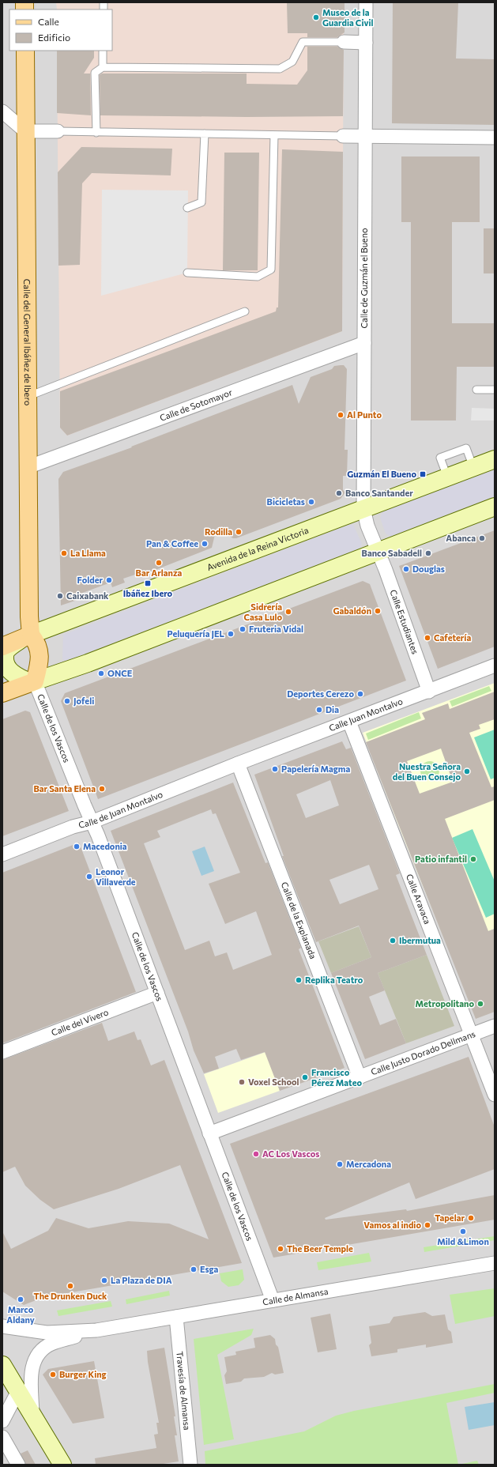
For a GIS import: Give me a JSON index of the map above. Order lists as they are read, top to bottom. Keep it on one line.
{"streets":{"main road":["Calle del General Ibáñez de Ibero","Avenida de la Reina Victoria"],"street":["Calle de Guzmán el Bueno","Calle de Sotomayor","Calle Estudiantes","Calle Juan Montalvo","Calle de los Vascos","Calle de Juan Montalvo","Calle Aravaca","Calle de la Explanada","Calle del Vivero","Calle Justo Dorado Dellmans","Calle de Almansa","Travesía de Almansa"]},"crossings":[["Calle de Guzmán el Bueno","Calle de Sotomayor"],["Calle de Guzmán el Bueno","Avenida de la Reina Victoria"],["Calle de Guzmán el Bueno","Calle Estudiantes"],["Calle del General Ibáñez de Ibero","Calle de Sotomayor"],["Calle del General Ibáñez de Ibero","Avenida de la Reina Victoria"],["Calle del General Ibáñez de Ibero","Calle de los Vascos"],["Avenida de la Reina Victoria","Calle de los Vascos"],["Calle Estudiantes","Calle Juan Montalvo"],["Calle Juan Montalvo","Calle de Juan Montalvo"],["Calle Juan Montalvo","Calle Aravaca"],["Calle Juan Montalvo","Calle de la Explanada"],["Calle de los Vascos","Calle de Juan Montalvo"],["Calle de los Vascos","Calle del Vivero"],["Calle de los Vascos","Calle Justo Dorado Dellmans"],["Calle de los Vascos","Calle de Almansa"],["Calle de Juan Montalvo","Calle de la Explanada"],["Calle Aravaca","Calle Justo Dorado Dellmans"],["Calle de la Explanada","Calle Justo Dorado Dellmans"],["Calle de Almansa","Travesía de Almansa"]],"places":{"other":["Museo de la Guardia Civil","Al Punto","Banco Santander","Bicicletas","Rodilla","Abanca","Pan & Coffee","La Llama","Banco Sabadell","Bar Arlanza","Douglas","Folder","Caixabank","Gabaldón","Sidrería Casa Lulo","Fruteria Vidal","Peluquería JEL","Cafetería","ONCE","Deportes Cerezo","Jofeli","Dia","Papelería Magma","Nuestra Señora del Buen Consejo","Bar Santa Elena","Macedonia","Patio infantil","Leonor Villaverde","Ibermutua","Replika Teatro","Metropolitano","Francisco Pérez Mateo","Voxel School","AC Los Vascos","Mercadona","Tapelar","Vamos al indio","Mild &Limon","The Beer Temple","Esga","La Plaza de DIA","The Drunken Duck","Marco Aldany","Burger King"],"transit":["Guzmán El Bueno","Ibáñez Ibero"]},"legend":["Calle","Edificio"]}
